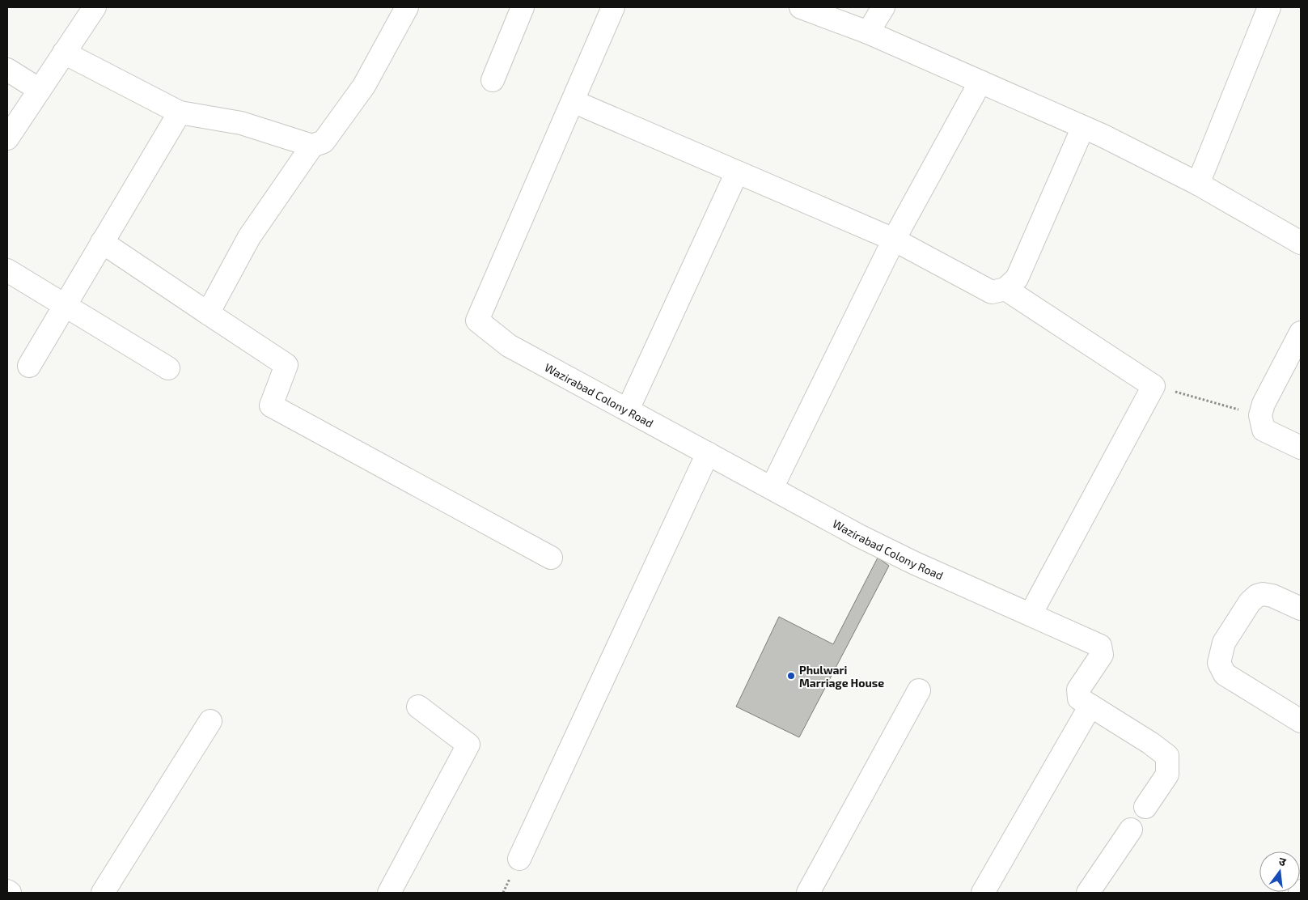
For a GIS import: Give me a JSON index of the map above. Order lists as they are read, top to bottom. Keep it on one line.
{"streets":{"street":["Wazirabad Colony Road"]},"places":["Phulwari Marriage House"],"north":"top"}
